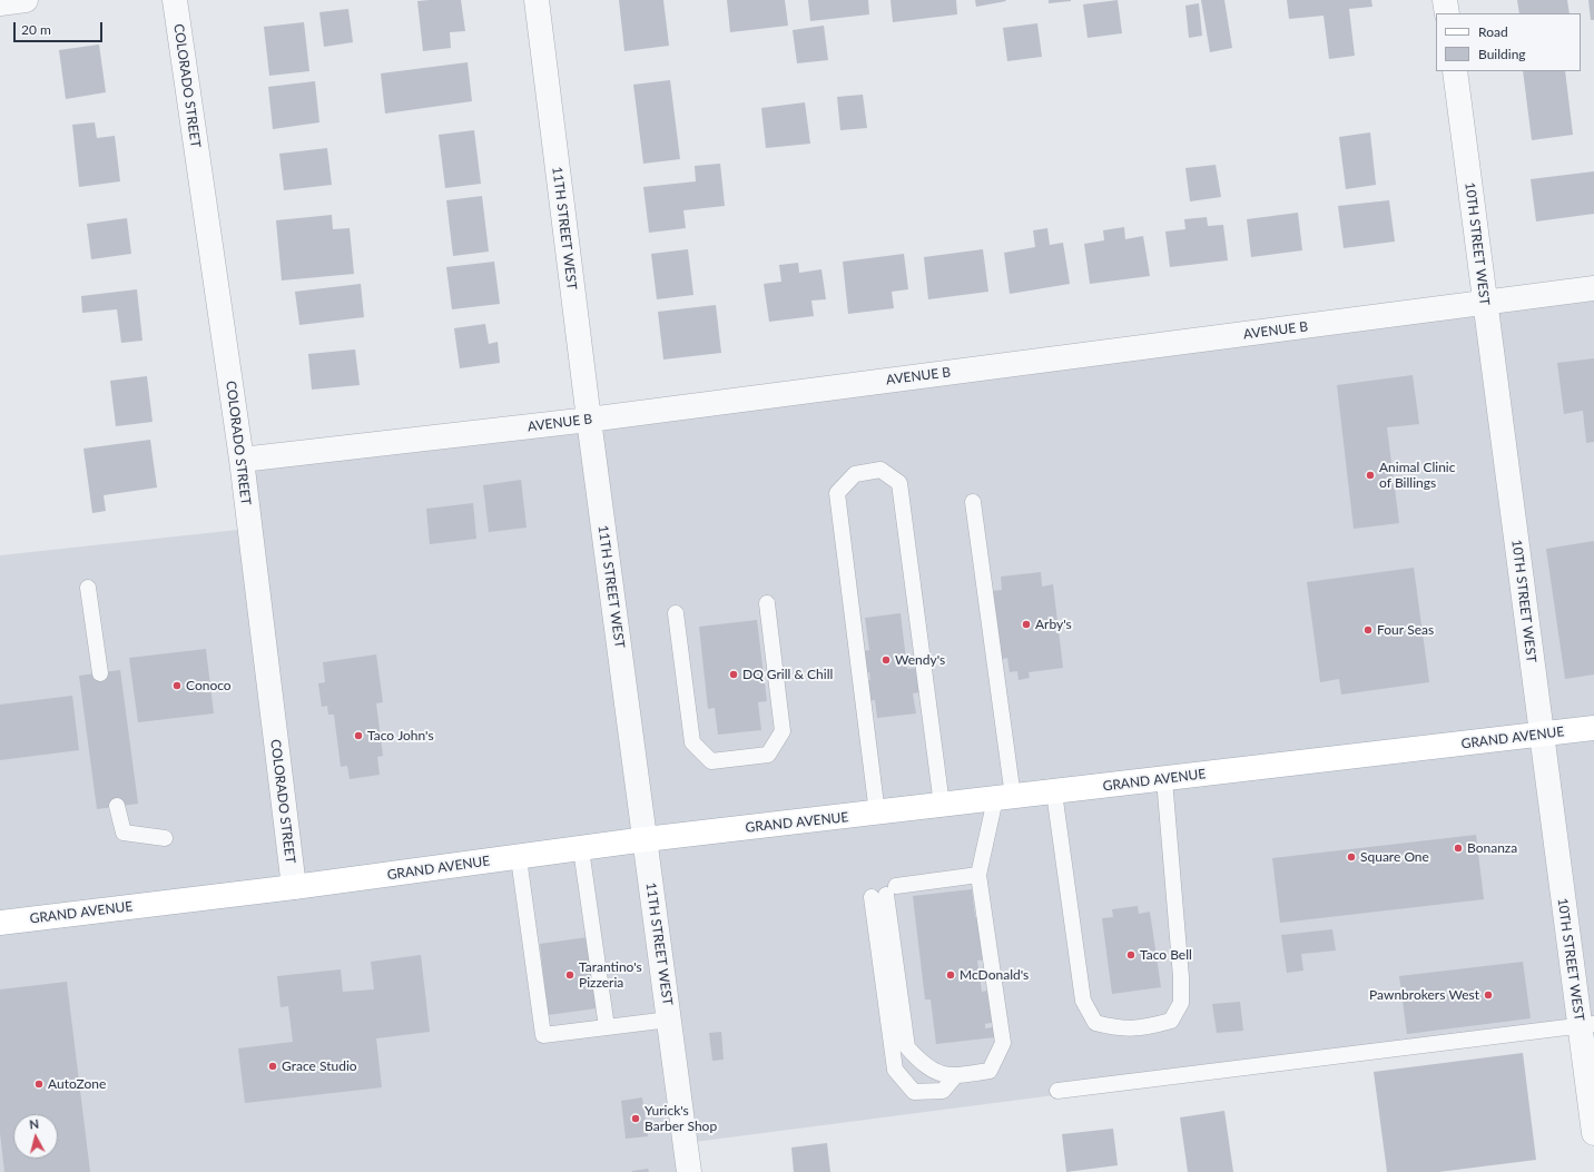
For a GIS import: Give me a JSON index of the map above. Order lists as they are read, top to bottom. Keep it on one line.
{"streets":{"main road":["GRAND AVENUE"],"street":["COLORADO STREET","11TH STREET WEST","10TH STREET WEST","AVENUE B"]},"crossings":[["COLORADO STREET","AVENUE B"],["COLORADO STREET","GRAND AVENUE"],["11TH STREET WEST","AVENUE B"],["11TH STREET WEST","GRAND AVENUE"],["10TH STREET WEST","AVENUE B"],["10TH STREET WEST","GRAND AVENUE"]],"places":["Animal Clinic of Billings","Arby's","Four Seas","Wendy's","DQ Grill & Chill","Conoco","Taco John's","Bonanza","Square One","Taco Bell","Tarantino's Pizzeria","McDonald's","Pawnbrokers West","Grace Studio","AutoZone","Yurick's Barber Shop"],"legend":["Road","Building"],"scale_bar":"20 m","north":"top"}
